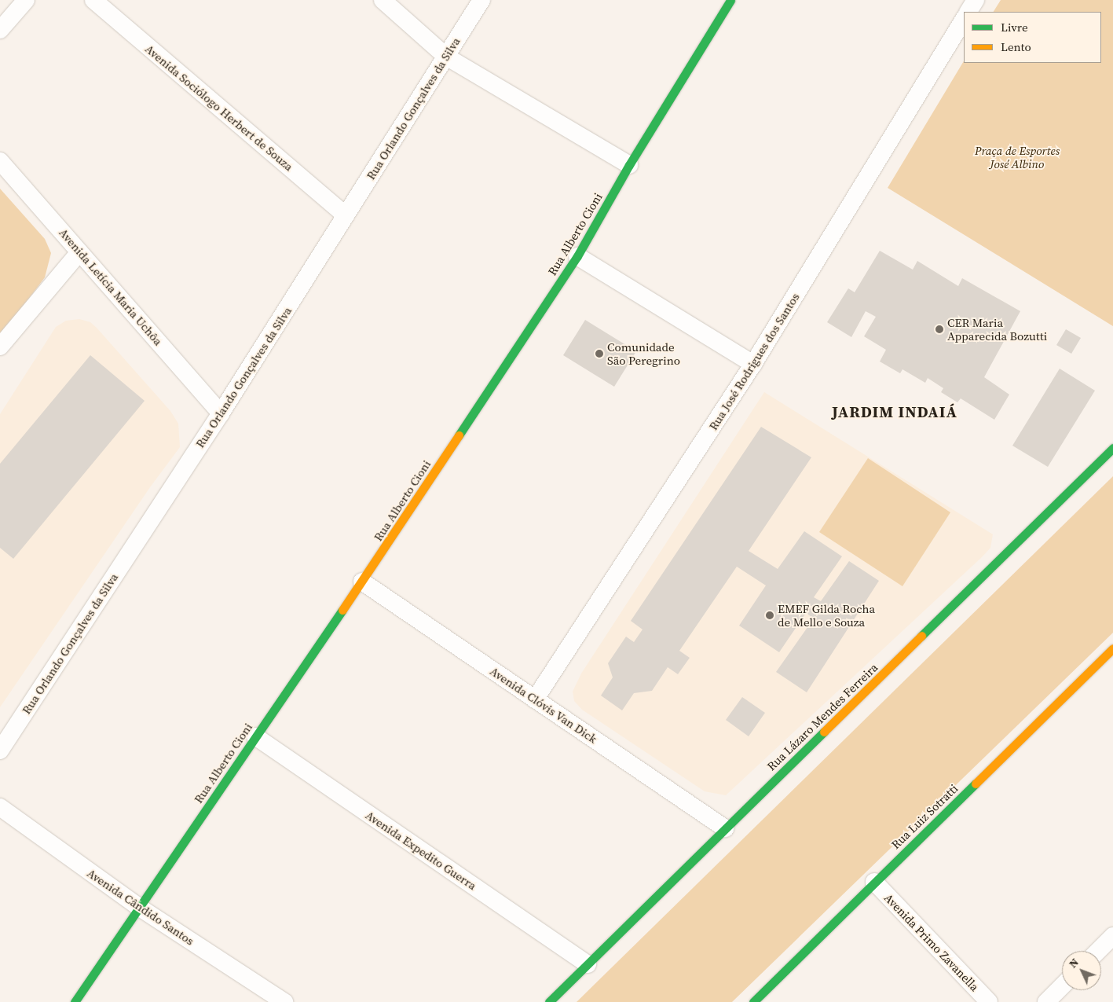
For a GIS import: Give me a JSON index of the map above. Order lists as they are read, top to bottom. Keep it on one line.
{"streets":{"main road":["Rua Alberto Cioni","Rua Lázaro Mendes Ferreira","Rua Luiz Sotratti"],"street":["Avenida Sociólogo Herbert de Souza","Rua Orlando Gonçalves da Silva","Avenida Letícia Maria Uchôa","Rua José Rodrigues dos Santos","Avenida Clóvis Van Dick","Avenida Expedito Guerra","Avenida Cândido Santos","Avenida Primo Zavanella"]},"crossings":[["Avenida Sociólogo Herbert de Souza","Rua Orlando Gonçalves da Silva"],["Rua Orlando Gonçalves da Silva","Avenida Letícia Maria Uchôa"],["Rua Alberto Cioni","Avenida Clóvis Van Dick"],["Rua Alberto Cioni","Avenida Expedito Guerra"],["Rua Alberto Cioni","Avenida Cândido Santos"],["Rua José Rodrigues dos Santos","Avenida Clóvis Van Dick"],["Avenida Clóvis Van Dick","Rua Lázaro Mendes Ferreira"],["Rua Lázaro Mendes Ferreira","Avenida Expedito Guerra"],["Rua Luiz Sotratti","Avenida Primo Zavanella"]],"districts":["JARDIM INDAIÁ"],"parks":["Praça de Esportes José Albino"],"places":["CER Maria Apparecida Bozutti","Comunidade São Peregrino","EMEF Gilda Rocha de Mello e Souza"],"legend":["Livre","Lento"],"north":"top left"}
